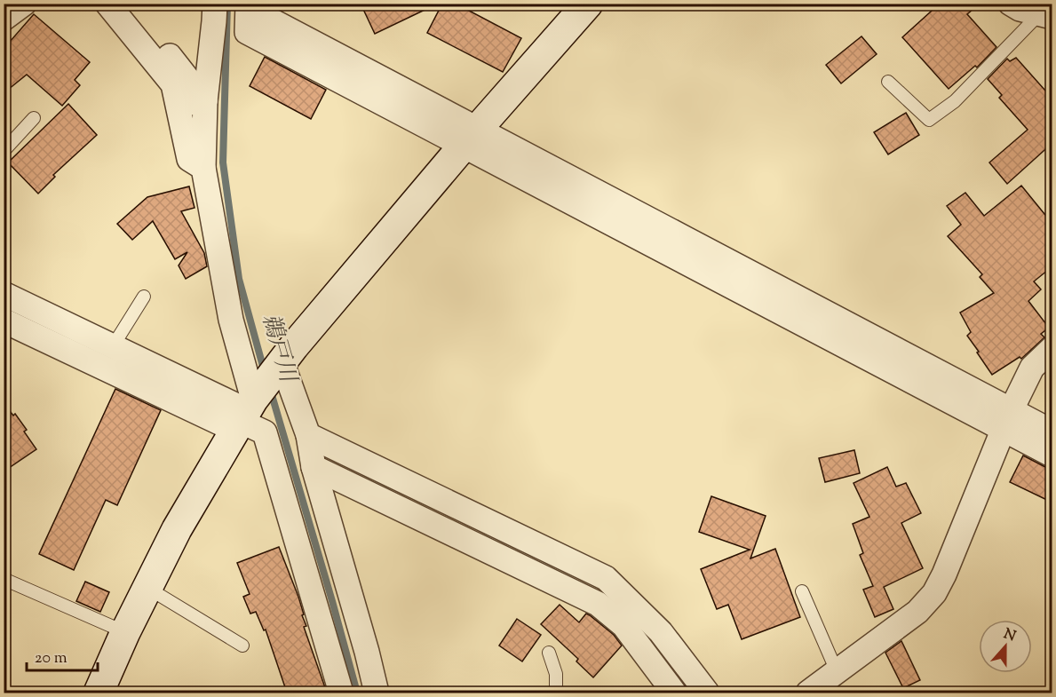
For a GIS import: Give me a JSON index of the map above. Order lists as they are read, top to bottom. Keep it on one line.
{"water":["鵜戸川"],"scale_bar":"20 m","north":"top"}
